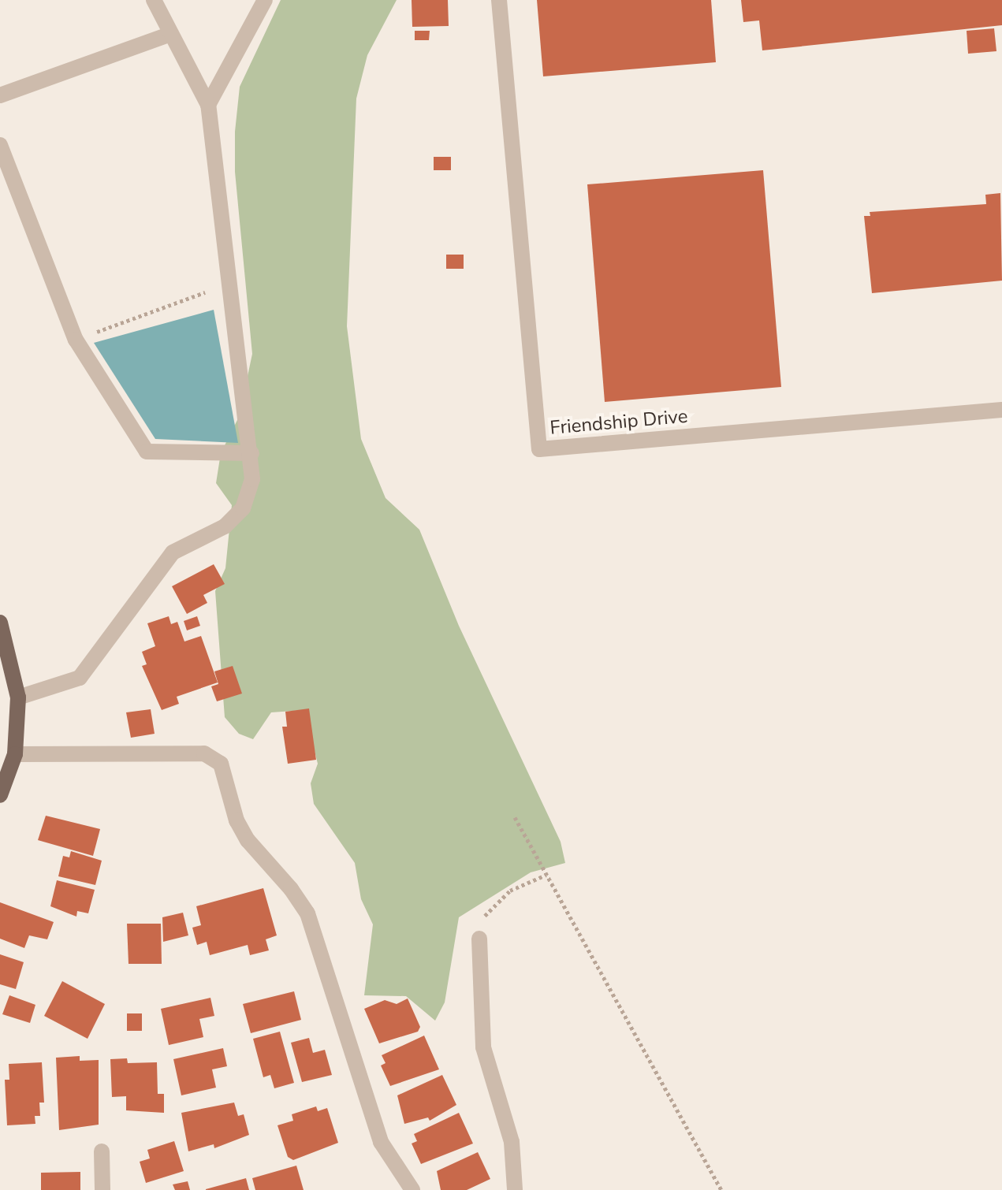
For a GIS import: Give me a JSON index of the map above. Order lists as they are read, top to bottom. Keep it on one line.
{"streets":{"street":["Friendship Drive"]}}
